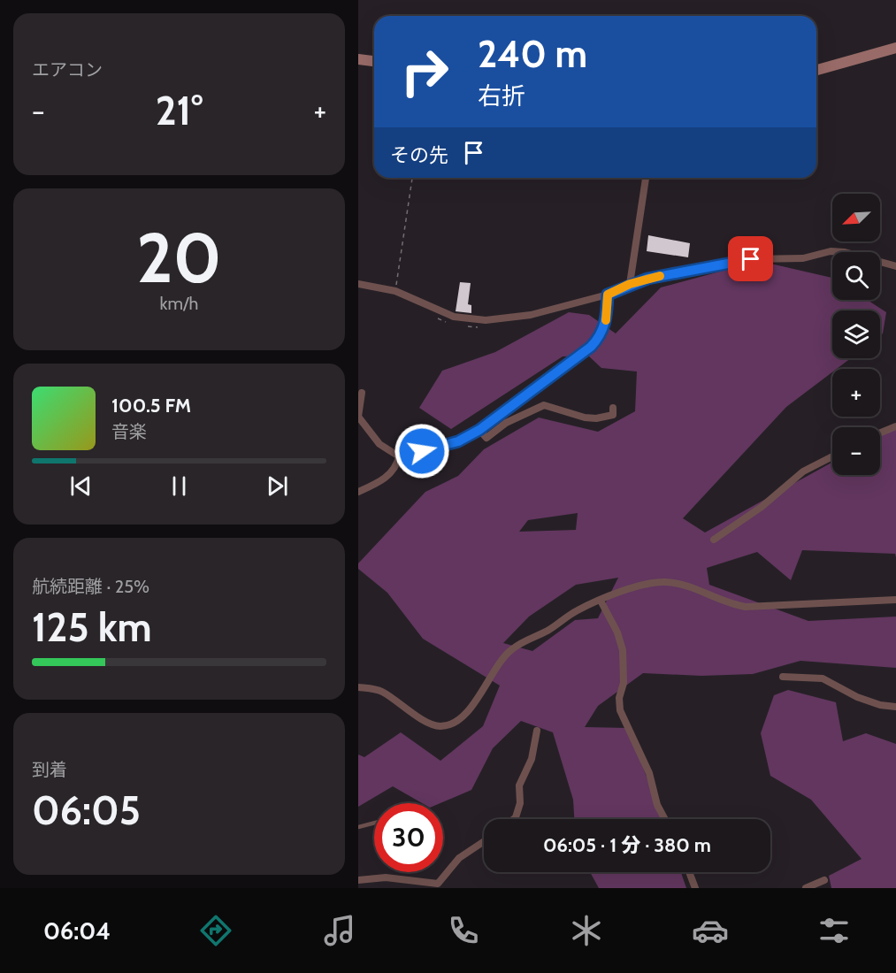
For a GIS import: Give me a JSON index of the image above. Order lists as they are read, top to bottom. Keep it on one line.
{"north":"bottom left","page":{"tile":["エアコン",["20","km/h"],["航続距離 · 25%","125 km"],["到着","06:05"]],"turn":["240 m","右折"],"heat":["−","21°","+"],"then":"その先","map_buttons":["+","−"],"song":["100.5 FM","音楽"],"limit":"30","trip":"06:05 · 1 分 · 380 m","tabs":"06:04"}}
